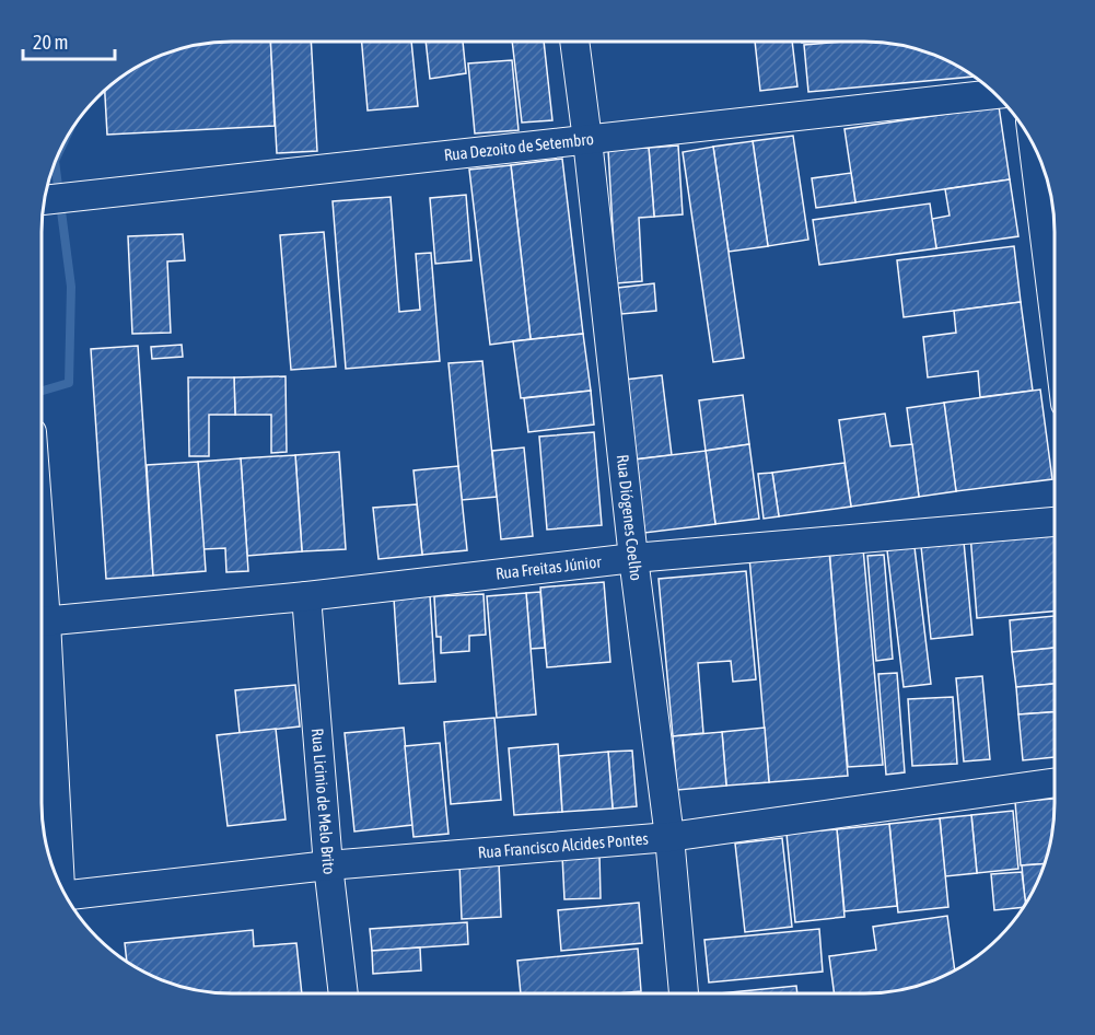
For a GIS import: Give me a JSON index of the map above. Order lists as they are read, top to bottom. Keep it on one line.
{"streets":{"street":["Rua Dezoito de Setembro","Rua Diógenes Coelho","Rua Freitas Júnior","Rua Licinio de Melo Brito","Rua Francisco Alcides Pontes"]},"crossings":[["Rua Dezoito de Setembro","Rua Diógenes Coelho"],["Rua Diógenes Coelho","Rua Freitas Júnior"],["Rua Diógenes Coelho","Rua Francisco Alcides Pontes"],["Rua Freitas Júnior","Rua Licinio de Melo Brito"],["Rua Licinio de Melo Brito","Rua Francisco Alcides Pontes"]],"scale_bar":"20 m"}
